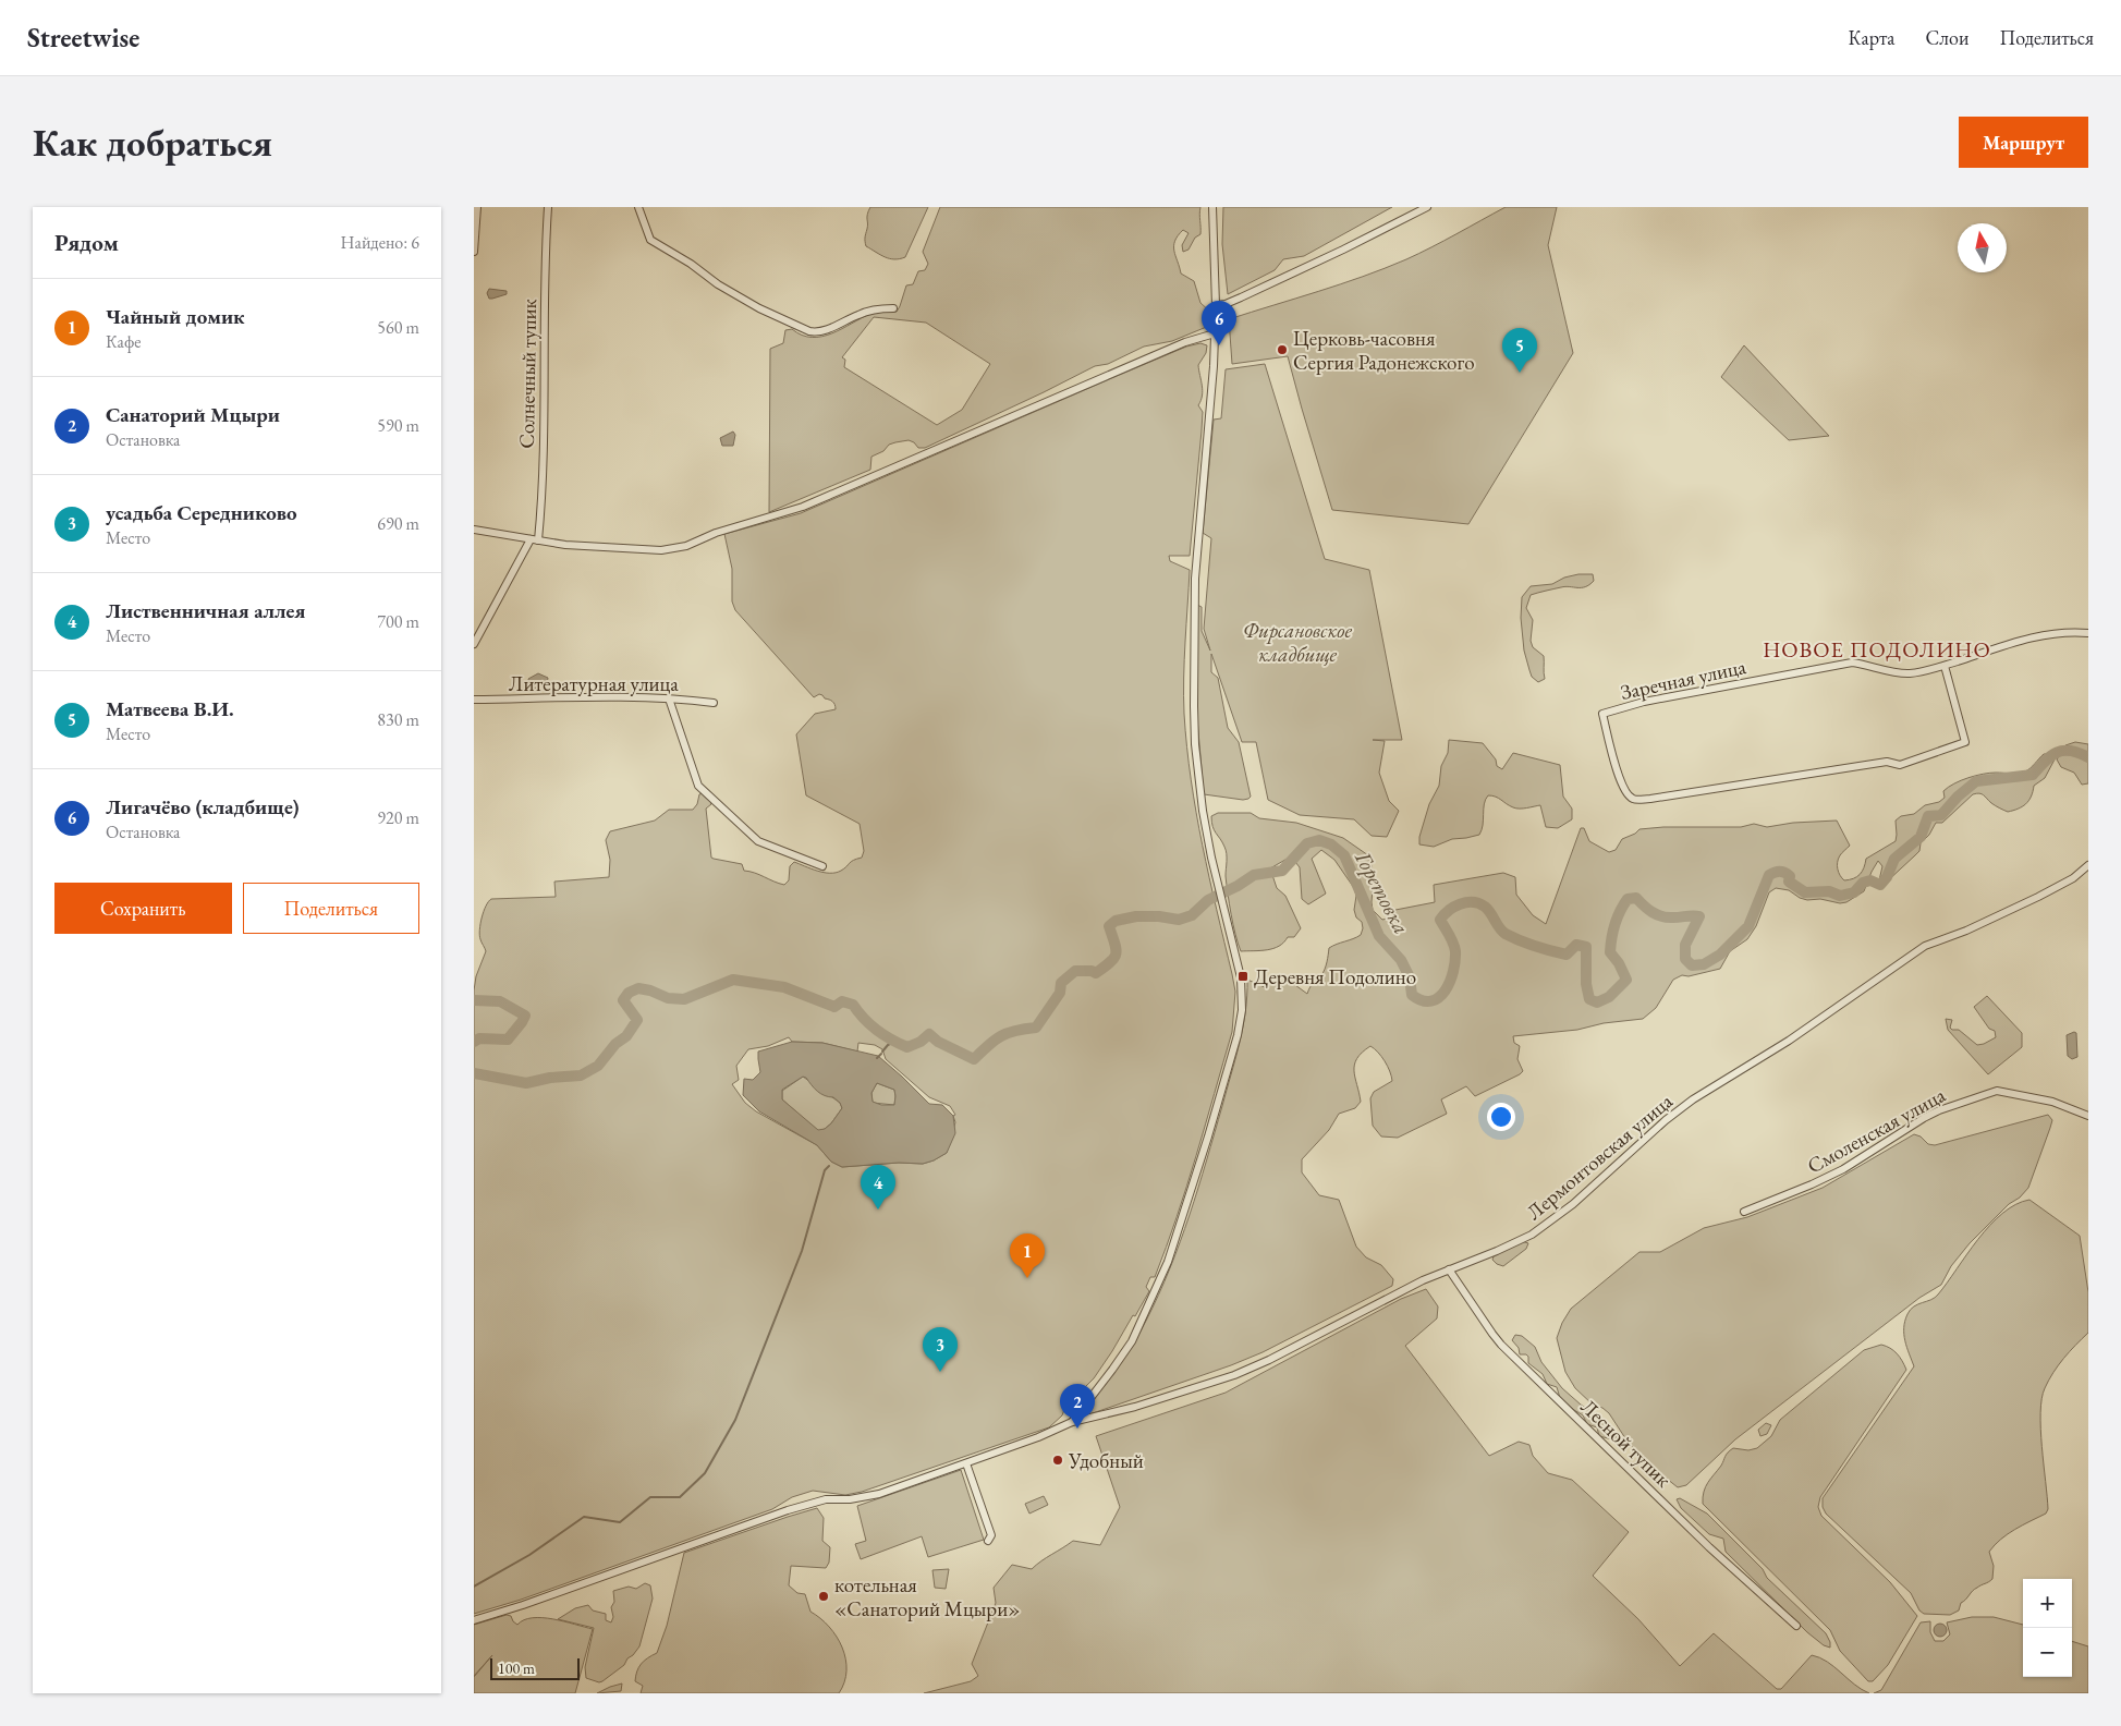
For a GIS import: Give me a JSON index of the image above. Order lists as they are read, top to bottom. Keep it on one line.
{"streets":{"street":["Солнечный тупик","Заречная улица","Литературная улица","Смоленская улица","Лермонтовская улица","Лесной тупик"]},"crossings":[["Лермонтовская улица","Лесной тупик"]],"districts":["НОВОЕ ПОДОЛИНО"],"water":["Горетовка"],"parks":["Фирсановское кладбище"],"places":{"other":["Церковь-часовня Сергия Радонежского","Удобный","котельная «Санаторий Мцыри»"],"transit":["Деревня Подолино"]},"scale_bar":"100 m","north":"top","page":{"header":"Streetwise","nav":["Карта","Слои","Поделиться"],"buttons":["Маршрут",["Сохранить","Поделиться"]],"title":"Как добраться","heading":["Рядом","Найдено: 6"],"list":[{"mark":"1","name":"Чайный домик","note":"Кафе","value":"560 m"},{"mark":"2","name":"Санаторий Мцыри","note":"Остановка","value":"590 m"},{"mark":"3","name":"усадьба Середниково","note":"Место","value":"690 m"},{"mark":"4","name":"Лиственничная аллея","note":"Место","value":"700 m"},{"mark":"5","name":"Матвеева В.И.","note":"Место","value":"830 m"},{"mark":"6","name":"Лигачёво (кладбище)","note":"Остановка","value":"920 m"}],"pins":["6","5","4","1","3","2"],"map_buttons":["+","−"],"scale":"100 m"}}
